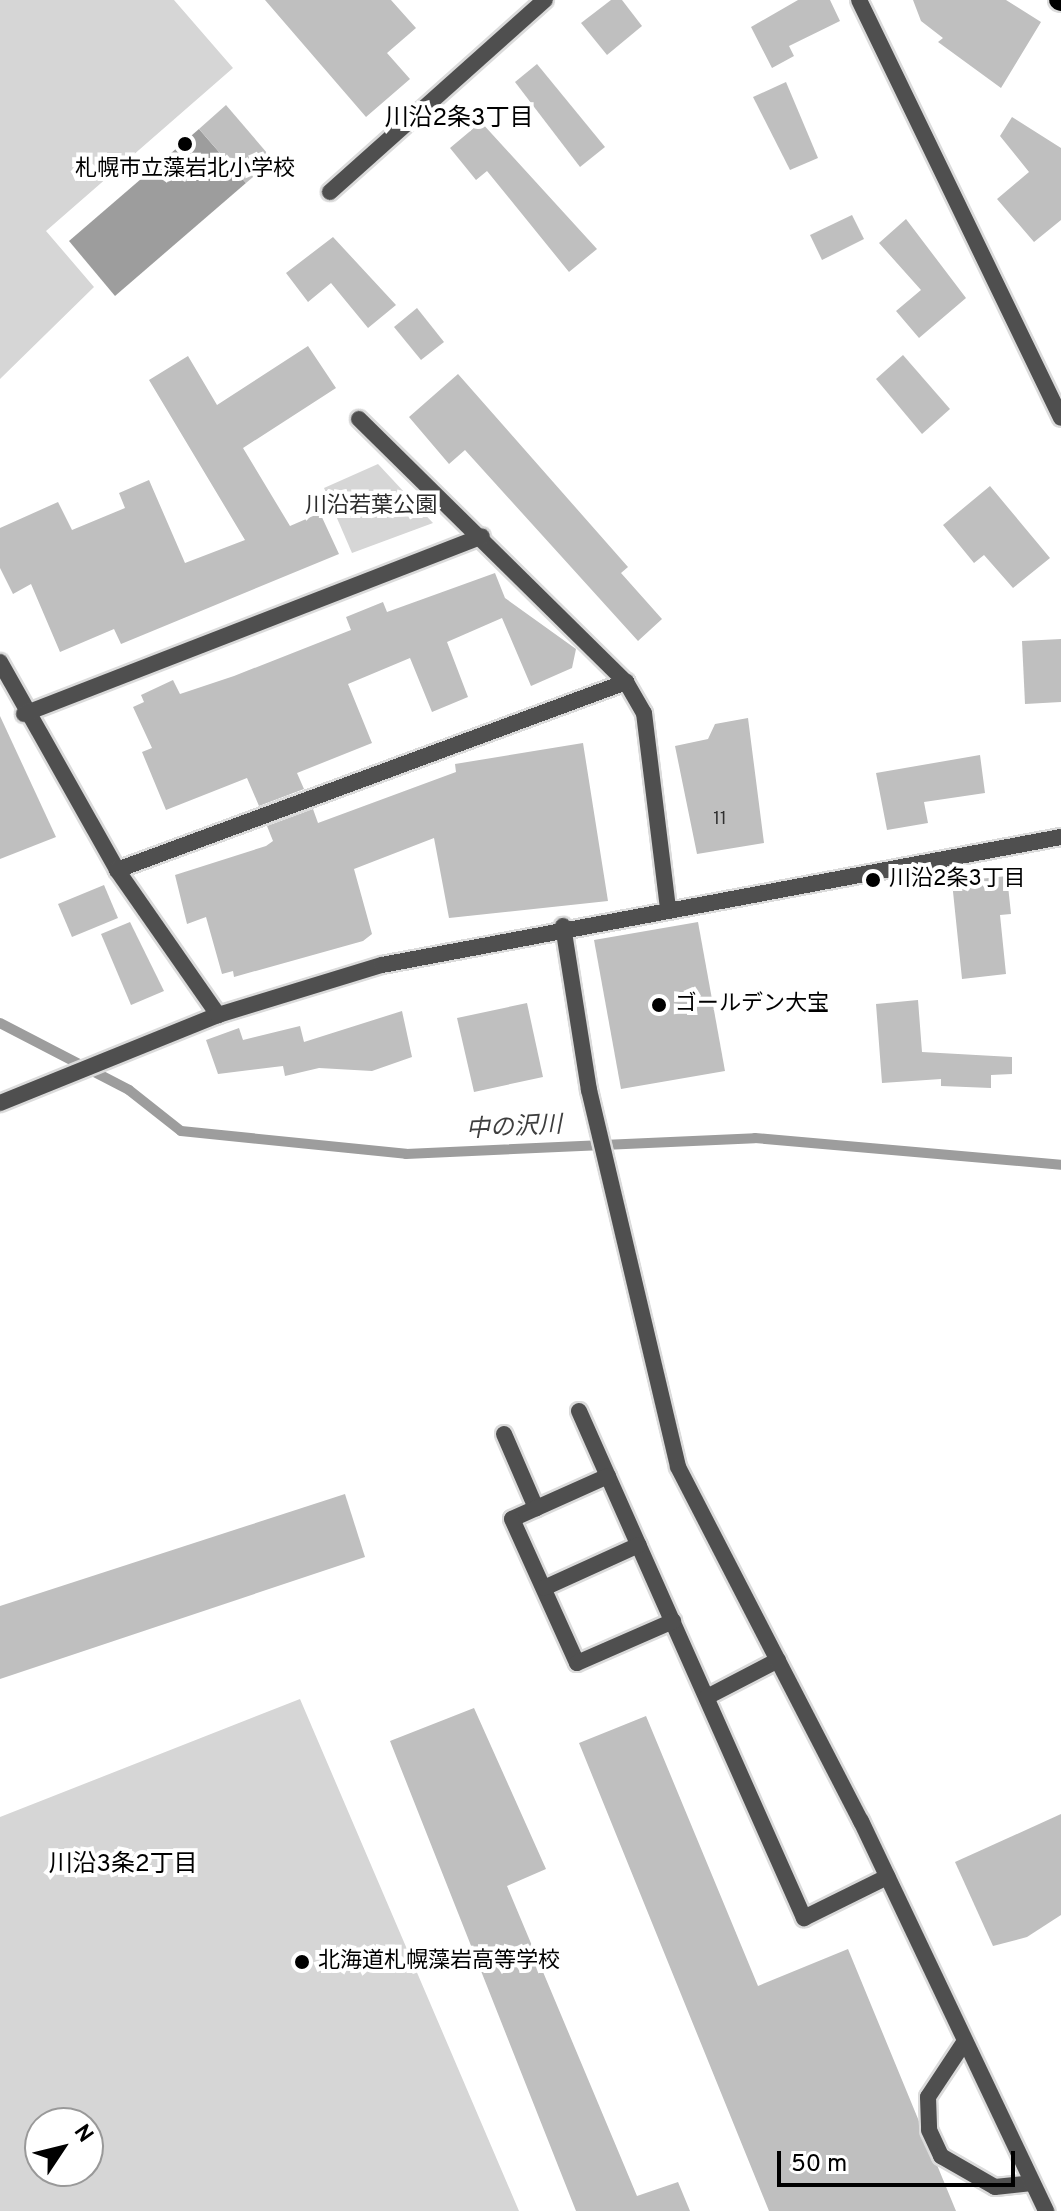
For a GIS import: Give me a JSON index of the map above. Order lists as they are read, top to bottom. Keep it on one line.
{"districts":["川沿2条3丁目","川沿3条2丁目"],"water":["中の沢川"],"parks":["川沿若葉公園"],"places":["札幌市立藻岩北小学校","川沿2条3丁目","ゴールデン大宝","北海道札幌藻岩高等学校"],"house_numbers":["11"],"scale_bar":"50 m","north":"top right"}
